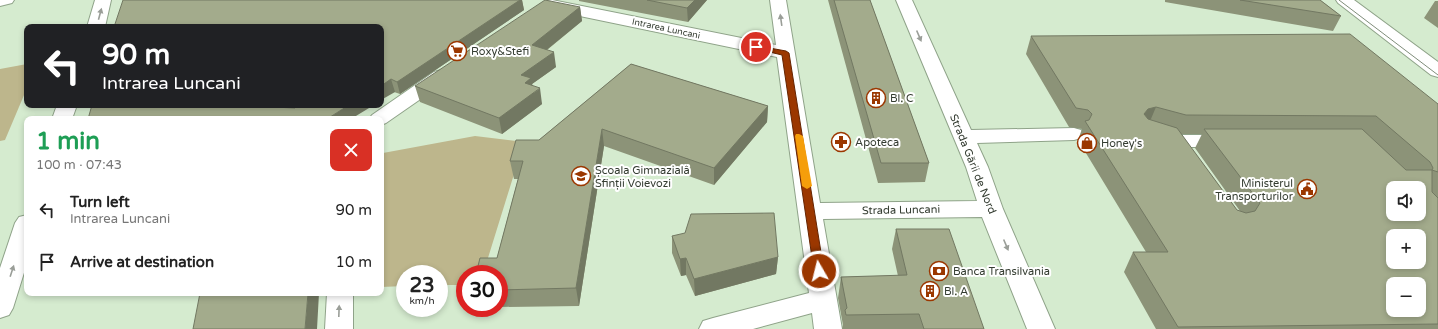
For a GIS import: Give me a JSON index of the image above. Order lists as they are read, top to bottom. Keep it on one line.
{"streets":{"street":["Intrarea Luncani","Strada Gării de Nord","Strada Luncani"]},"crossings":[["Strada Gării de Nord","Strada Luncani"]],"places":{"supermarket":["Roxy&Stefi"],"building":["Bl. C","Bl. A"],"pharmacy":["Apoteca"],"shop":["Honey's"],"school or university":["Școala Gimnazială Sfinții Voievozi"],"public building":["Ministerul Transporturilor"],"bank":["Banca Transilvania"]},"page":{"turn":["90 m","Intrarea Luncani"],"heading":["1 min","100 m · 07:43"],"map_buttons":["+","−"],"list":[{"name":"Turn left","note":"Intrarea Luncani","value":"90 m"},{"name":"Arrive at destination","value":"10 m"}],"speed":"23 km/h","limit":"30"}}
